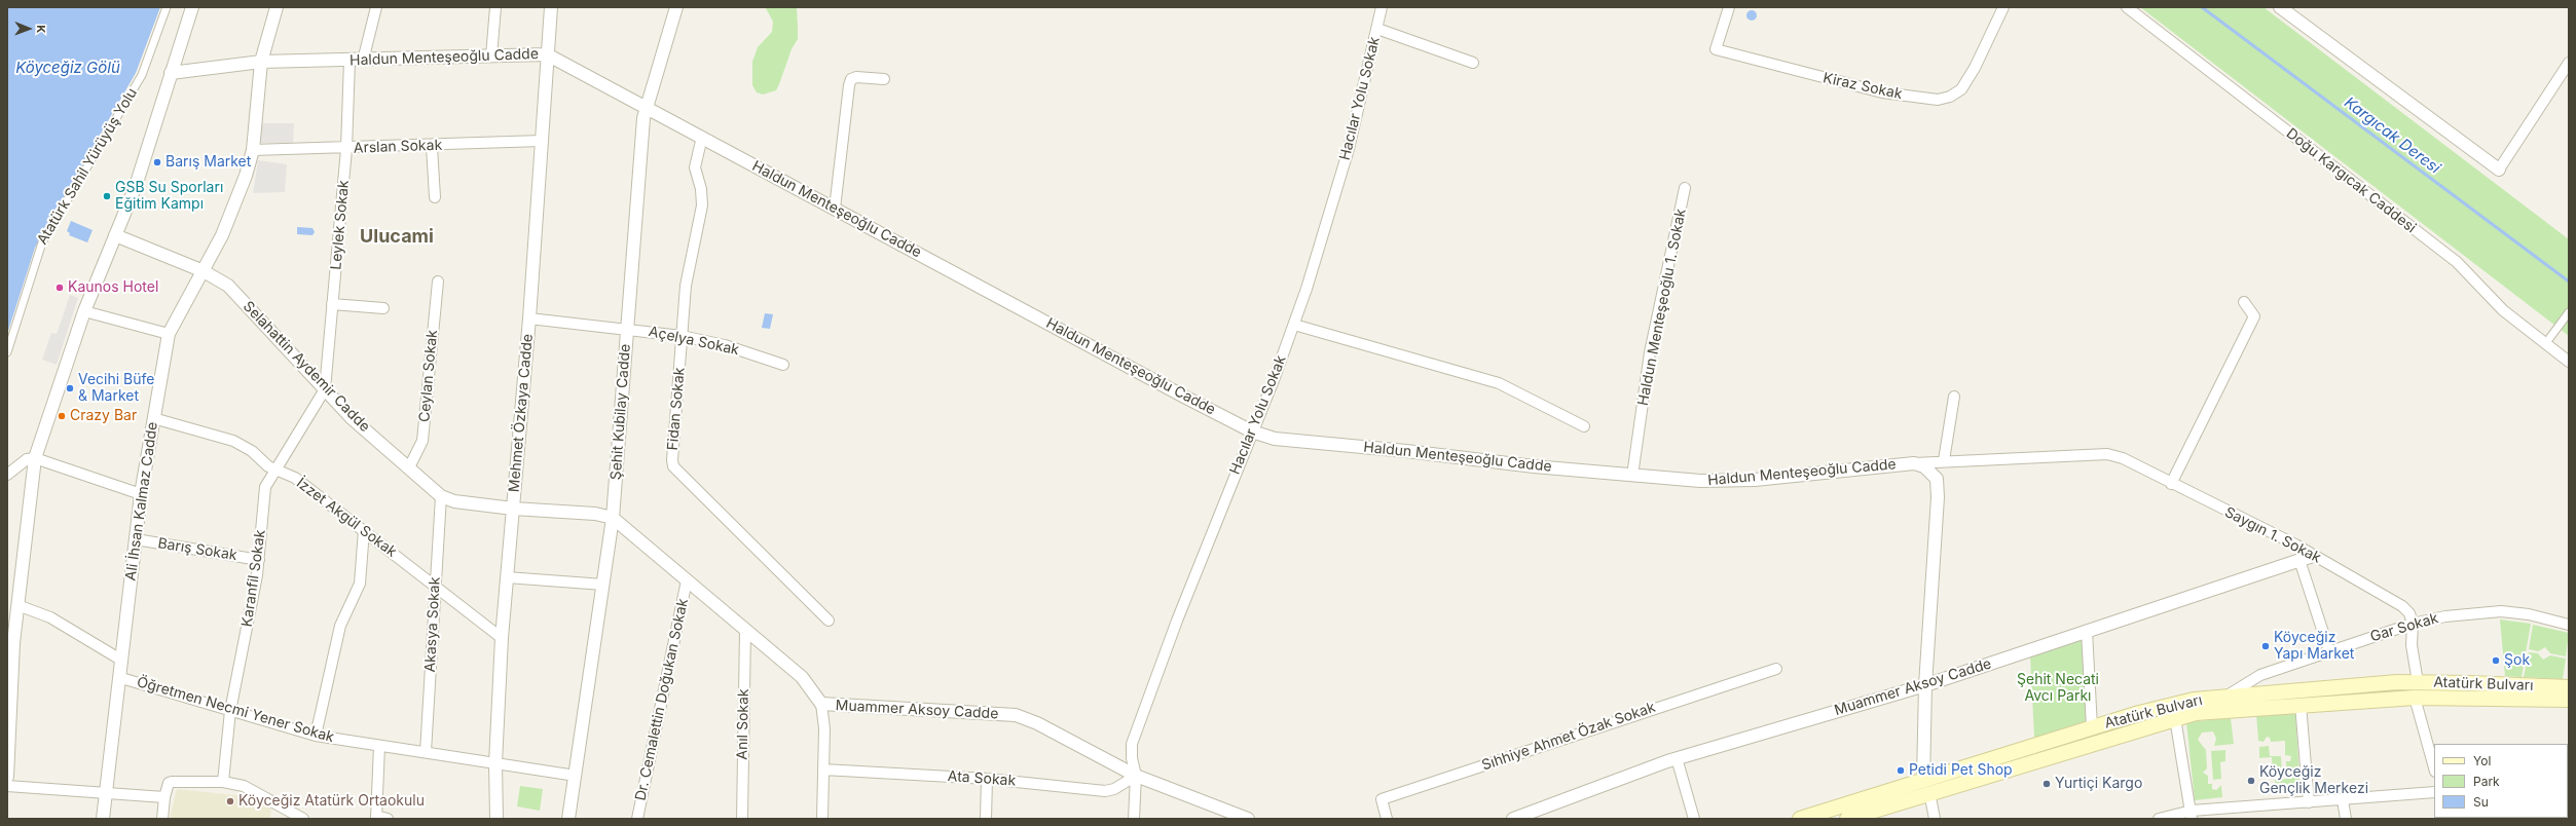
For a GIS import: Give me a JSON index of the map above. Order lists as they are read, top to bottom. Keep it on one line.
{"streets":{"main road":["Atatürk Bulvarı"],"street":["Haldun Menteşeoğlu Cadde","Kiraz Sokak","Hacılar Yolu Sokak","Arslan Sokak","Atatürk Sahil Yürüyüş Yolu","Doğu Kargıcak Caddesi","Leylek Sokak","Haldun Menteşeoğlu 1. Sokak","Açelya Sokak","Selahattin Aydemir Cadde","Ceylan Sokak","Fidan Sokak","Şehit Kubilay Cadde","Mehmet Özkaya Cadde","Ali İhsan Kalmaz Cadde","İzzet Akgül Sokak","Saygın 1. Sokak","Barış Sokak","Karanfil Sokak","Akasya Sokak","Gar Sokak","Muammer Aksoy Cadde","Dr. Cemalettin Doğukan Sokak","Öğretmen Necmi Yener Sokak","Anıl Sokak","Sıhhiye Ahmet Özak Sokak","Ata Sokak"]},"crossings":[["Haldun Menteşeoğlu Cadde","Hacılar Yolu Sokak"],["Haldun Menteşeoğlu Cadde","Leylek Sokak"],["Haldun Menteşeoğlu Cadde","Haldun Menteşeoğlu 1. Sokak"],["Haldun Menteşeoğlu Cadde","Fidan Sokak"],["Haldun Menteşeoğlu Cadde","Şehit Kubilay Cadde"],["Haldun Menteşeoğlu Cadde","Mehmet Özkaya Cadde"],["Haldun Menteşeoğlu Cadde","Ali İhsan Kalmaz Cadde"],["Haldun Menteşeoğlu Cadde","Saygın 1. Sokak"],["Haldun Menteşeoğlu Cadde","Atatürk Bulvarı"],["Haldun Menteşeoğlu Cadde","Muammer Aksoy Cadde"],["Hacılar Yolu Sokak","Muammer Aksoy Cadde"],["Hacılar Yolu Sokak","Ata Sokak"],["Arslan Sokak","Leylek Sokak"],["Arslan Sokak","Mehmet Özkaya Cadde"],["Arslan Sokak","Ali İhsan Kalmaz Cadde"],["Leylek Sokak","Selahattin Aydemir Cadde"],["Leylek Sokak","Karanfil Sokak"],["Açelya Sokak","Fidan Sokak"],["Açelya Sokak","Şehit Kubilay Cadde"],["Açelya Sokak","Mehmet Özkaya Cadde"],["Selahattin Aydemir Cadde","Ceylan Sokak"],["Selahattin Aydemir Cadde","Mehmet Özkaya Cadde"],["Selahattin Aydemir Cadde","Ali İhsan Kalmaz Cadde"],["Selahattin Aydemir Cadde","Karanfil Sokak"],["Selahattin Aydemir Cadde","Akasya Sokak"],["Selahattin Aydemir Cadde","Muammer Aksoy Cadde"],["Şehit Kubilay Cadde","Muammer Aksoy Cadde"],["Şehit Kubilay Cadde","Öğretmen Necmi Yener Sokak"],["Mehmet Özkaya Cadde","İzzet Akgül Sokak"],["Mehmet Özkaya Cadde","Muammer Aksoy Cadde"],["Mehmet Özkaya Cadde","Öğretmen Necmi Yener Sokak"],["Ali İhsan Kalmaz Cadde","İzzet Akgül Sokak"],["Ali İhsan Kalmaz Cadde","Barış Sokak"],["Ali İhsan Kalmaz Cadde","Öğretmen Necmi Yener Sokak"],["İzzet Akgül Sokak","Karanfil Sokak"],["İzzet Akgül Sokak","Akasya Sokak"],["Saygın 1. Sokak","Gar Sokak"],["Saygın 1. Sokak","Muammer Aksoy Cadde"],["Barış Sokak","Karanfil Sokak"],["Karanfil Sokak","Öğretmen Necmi Yener Sokak"],["Akasya Sokak","Öğretmen Necmi Yener Sokak"],["Gar Sokak","Atatürk Bulvarı"],["Muammer Aksoy Cadde","Dr. Cemalettin Doğukan Sokak"],["Muammer Aksoy Cadde","Anıl Sokak"],["Muammer Aksoy Cadde","Ata Sokak"]],"districts":["Ulucami"],"water":["Köyceğiz Gölü","Kargıcak Deresi"],"parks":["Şehit Necati Avcı Parkı"],"places":["Barış Market","GSB Su Sporları Eğitim Kampı","Kaunos Hotel","Vecihi Büfe & Market","Crazy Bar","Köyceğiz Yapı Market","Şok","Petidi Pet Shop","Köyceğiz Gençlik Merkezi","Yurtiçi Kargo","Köyceğiz Atatürk Ortaokulu"],"legend":["Yol","Park","Su"],"north":"right"}
